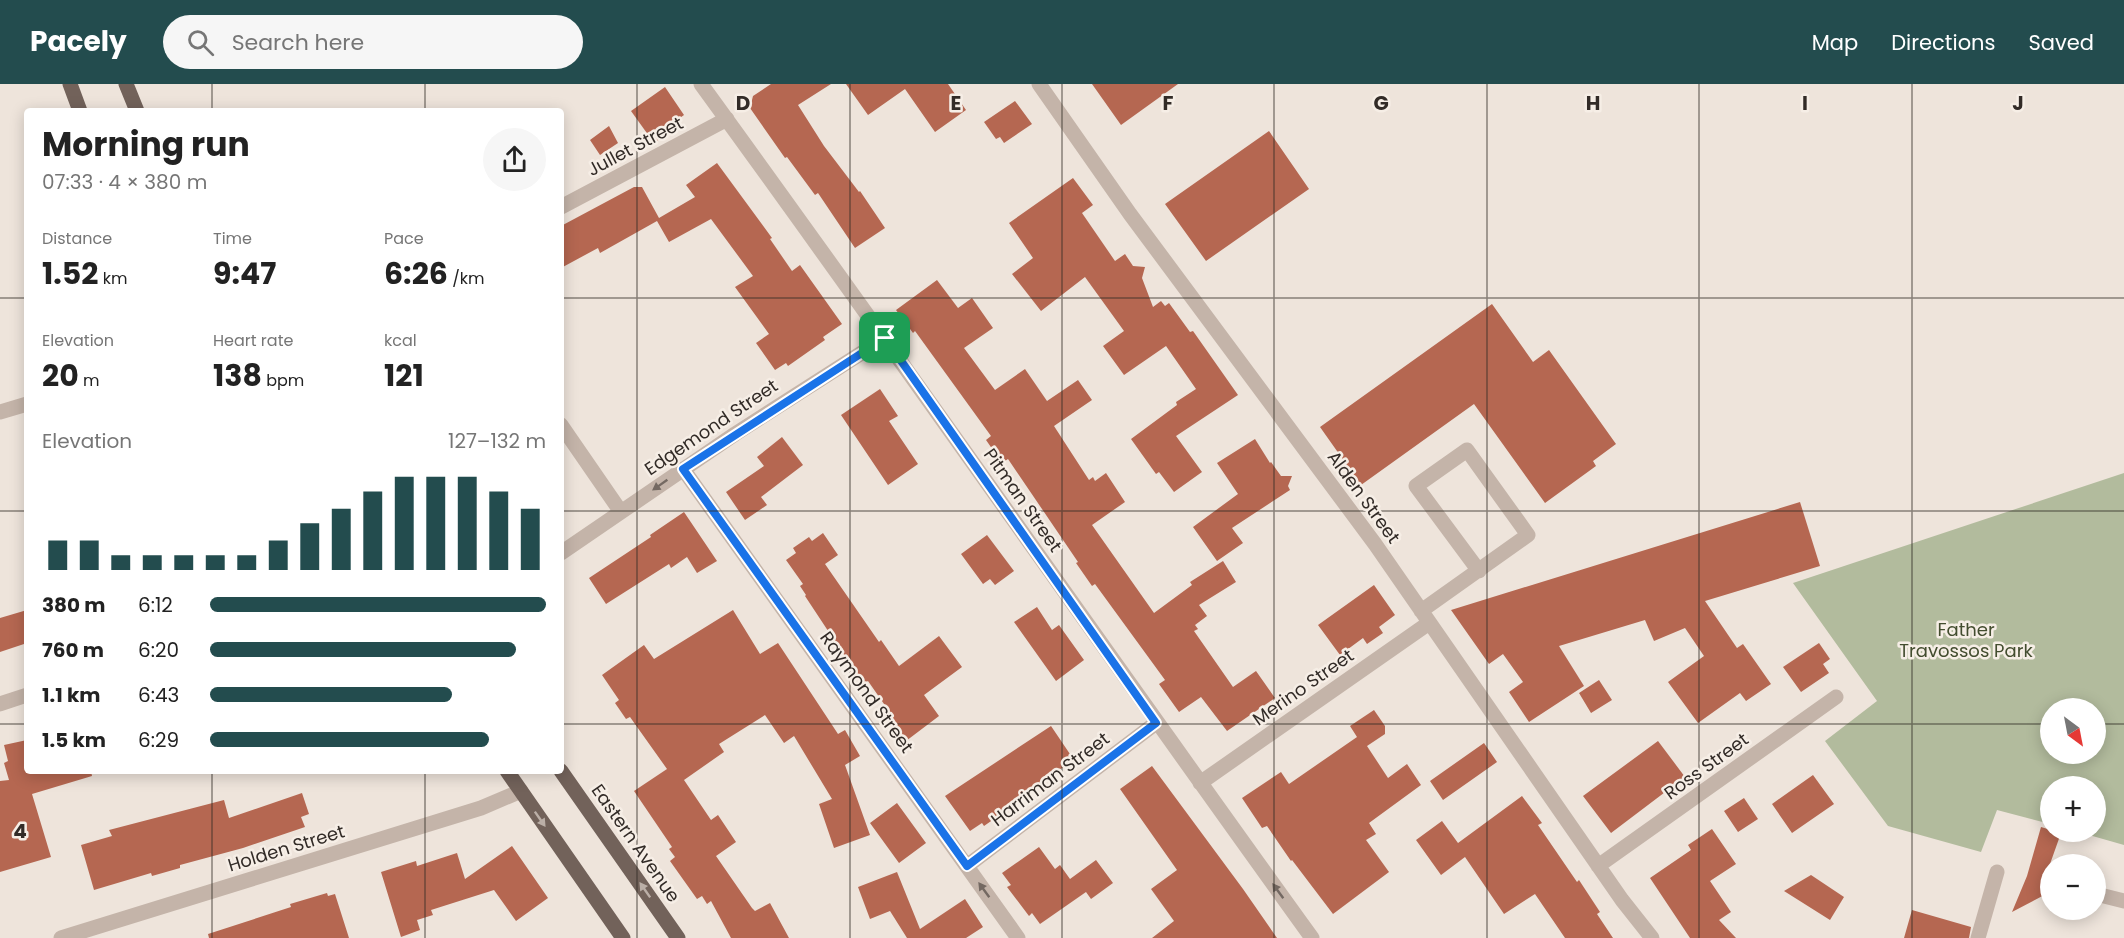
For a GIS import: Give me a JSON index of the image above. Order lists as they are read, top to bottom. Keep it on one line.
{"streets":{"main road":["Eastern Avenue"],"street":["Jullet Street","Edgemond Street","Alden Street","Pitman Street","Merino Street","Raymond Street","Ross Street","Harriman Street","Holden Street"]},"crossings":[["Jullet Street","Pitman Street"],["Edgemond Street","Pitman Street"],["Edgemond Street","Raymond Street"],["Alden Street","Merino Street"],["Alden Street","Ross Street"],["Pitman Street","Merino Street"],["Pitman Street","Harriman Street"],["Raymond Street","Harriman Street"]],"parks":["Father Travossos Park"],"north":"bottom right","page":{"header":"Pacely","search":"Search here","nav":["Map","Directions","Saved"],"heading":["Morning run","07:33 · 4 × 380 m"],"stats":[["Distance","1.52 km"],["Time","9:47"],["Pace","6:26 /km"],["Elevation","20 m"],["Heart rate","138 bpm"],["kcal","121"]],"chart":["Elevation","127–132 m"],"list":[{"name":"380 m","note":"6:12"},{"name":"760 m","note":"6:20"},{"name":"1.1 km","note":"6:43"},{"name":"1.5 km","note":"6:29"}],"map_buttons":["+","−"]},"grid":{"columns":["D","E","F","G","H","I","J"],"rows":["4"]}}
